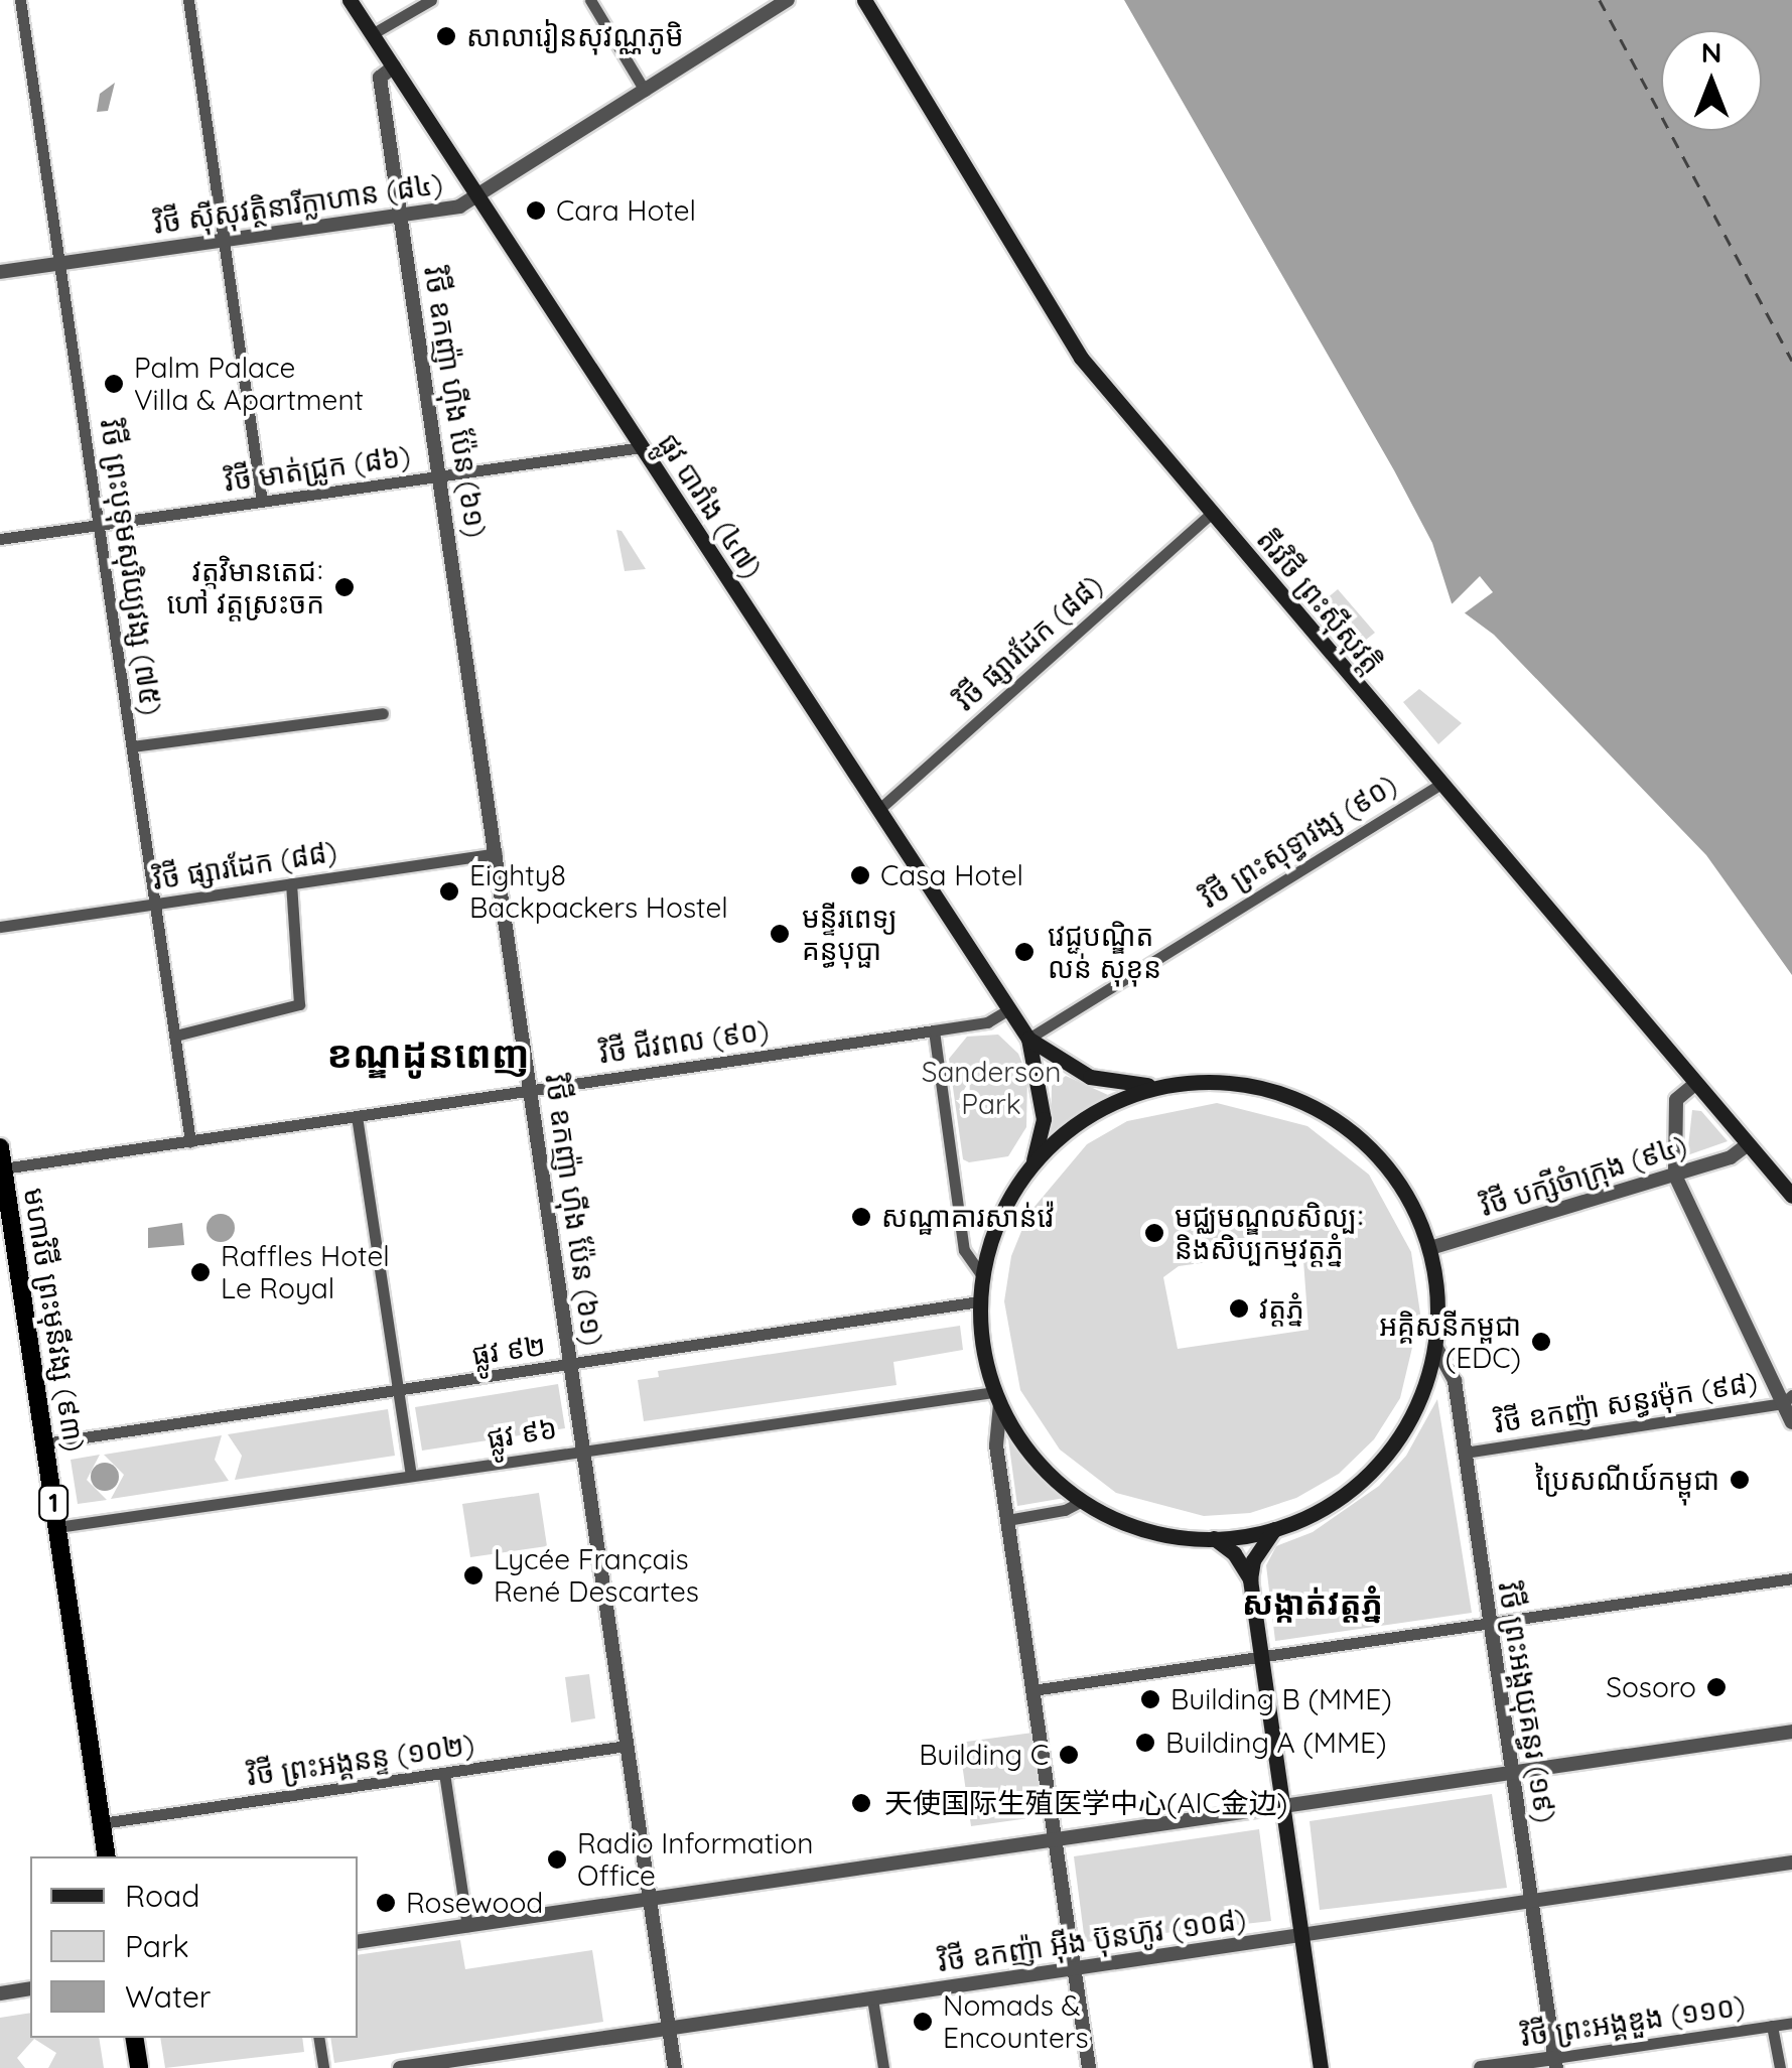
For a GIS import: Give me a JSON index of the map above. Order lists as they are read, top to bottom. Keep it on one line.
{"streets":{"highway":["មហាវិថី ព្រះមុនីវង្ស (៩៣)","1"],"main road":["ផ្លូវ បារាំង (៤៧)","តីរវិថី ព្រះស៊ីសុវត្តិ"],"street":["វិថី ស៊ីសុវត្ថិនារីក្លាហាន (៨៤)","វិថី ឧកញ៉ា ហ៊ីង ប៉ែន (៦១)","វិថី មាត់ជ្រូក (៨៦)","វិថី ព្រះបុទុមសុរិយ្យវង្ស (៧៥)","វិថី ផ្សារដែក (៨៨)","វិថី ព្រះសុទ្ធាវង្ស (៩០)","វិថី ជីវពល (៩០)","វិថី បក្សីចំាក្រុង (៩៤)","ផ្លូវ ៩២","វិថី ឧកញ៉ា សន្ធរម៉ុក (៩៨)","ផ្លូវ ៩៦","វិថី ព្រះអង្គយុគន្ធរ (១៩)","វិថី ព្រះអង្គនន្ទ (១០២)","វិថី ឧកញ៉ា អ៊ីង ប៊ុនហ៊ូវ (១០៨)","វិថី ព្រះអង្គឌួង (១១០)"]},"crossings":[["វិថី ស៊ីសុវត្ថិនារីក្លាហាន (៨៤)","វិថី ឧកញ៉ា ហ៊ីង ប៉ែន (៦១)"],["វិថី ស៊ីសុវត្ថិនារីក្លាហាន (៨៤)","ផ្លូវ បារាំង (៤៧)"],["វិថី ស៊ីសុវត្ថិនារីក្លាហាន (៨៤)","វិថី ព្រះបុទុមសុរិយ្យវង្ស (៧៥)"],["វិថី ឧកញ៉ា ហ៊ីង ប៉ែន (៦១)","វិថី មាត់ជ្រូក (៨៦)"],["វិថី ឧកញ៉ា ហ៊ីង ប៉ែន (៦១)","ផ្លូវ បារាំង (៤៧)"],["វិថី ឧកញ៉ា ហ៊ីង ប៉ែន (៦១)","វិថី ផ្សារដែក (៨៨)"],["វិថី ឧកញ៉ា ហ៊ីង ប៉ែន (៦១)","វិថី ជីវពល (៩០)"],["វិថី ឧកញ៉ា ហ៊ីង ប៉ែន (៦១)","ផ្លូវ ៩២"],["វិថី ឧកញ៉ា ហ៊ីង ប៉ែន (៦១)","ផ្លូវ ៩៦"],["វិថី ឧកញ៉ា ហ៊ីង ប៉ែន (៦១)","វិថី ព្រះអង្គនន្ទ (១០២)"],["វិថី ឧកញ៉ា ហ៊ីង ប៉ែន (៦១)","វិថី ឧកញ៉ា អ៊ីង ប៊ុនហ៊ូវ (១០៨)"],["វិថី មាត់ជ្រូក (៨៦)","ផ្លូវ បារាំង (៤៧)"],["វិថី មាត់ជ្រូក (៨៦)","វិថី ព្រះបុទុមសុរិយ្យវង្ស (៧៥)"],["ផ្លូវ បារាំង (៤៧)","វិថី ផ្សារដែក (៨៨)"],["ផ្លូវ បារាំង (៤៧)","វិថី ព្រះសុទ្ធាវង្ស (៩០)"],["ផ្លូវ បារាំង (៤៧)","វិថី ជីវពល (៩០)"],["វិថី ព្រះបុទុមសុរិយ្យវង្ស (៧៥)","វិថី ផ្សារដែក (៨៨)"],["វិថី ព្រះបុទុមសុរិយ្យវង្ស (៧៥)","វិថី ជីវពល (៩០)"],["តីរវិថី ព្រះស៊ីសុវត្តិ","វិថី ផ្សារដែក (៨៨)"],["តីរវិថី ព្រះស៊ីសុវត្តិ","វិថី ព្រះសុទ្ធាវង្ស (៩០)"],["តីរវិថី ព្រះស៊ីសុវត្តិ","វិថី បក្សីចំាក្រុង (៩៤)"],["វិថី ជីវពល (៩០)","មហាវិថី ព្រះមុនីវង្ស (៩៣)"],["មហាវិថី ព្រះមុនីវង្ស (៩៣)","ផ្លូវ ៩២"],["មហាវិថី ព្រះមុនីវង្ស (៩៣)","ផ្លូវ ៩៦"],["មហាវិថី ព្រះមុនីវង្ស (៩៣)","វិថី ព្រះអង្គនន្ទ (១០២)"],["វិថី ឧកញ៉ា សន្ធរម៉ុក (៩៨)","វិថី ព្រះអង្គយុគន្ធរ (១៩)"],["វិថី ព្រះអង្គយុគន្ធរ (១៩)","វិថី ឧកញ៉ា អ៊ីង ប៊ុនហ៊ូវ (១០៨)"],["វិថី ព្រះអង្គយុគន្ធរ (១៩)","វិថី ព្រះអង្គឌួង (១១០)"]],"districts":["ខណ្ឌដូនពេញ","សង្កាត់វត្តភ្នំ"],"parks":["Sanderson Park"],"places":["សាលារៀនសុវណ្ណភូមិ","Cara Hotel","Palm Palace Villa & Apartment","វត្តវិមានតេជៈ ហៅ វត្តស្រះចក","Casa Hotel","Eighty8 Backpackers Hostel","មន្ទីរពេទ្យ គន្ធបុប្ផា","វេជ្ជបណ្ឌិត លន់ សុខុន","សណ្ឋាគារសាន់វ៉េ","មជ្ឈមណ្ឌលសិល្បៈ និងសិប្បកម្មវត្តភ្នំ","Raffles Hotel Le Royal","វត្ដភ្នំ","អគ្គិសនីកម្ពុជា (EDC)","ប្រៃសណីយ៍កម្ពុជា","Lycée Français René Descartes","Sosoro","Building B (MME)","Building A (MME)","Building C","天使国际生殖医学中心(AIC金边)","Radio Information Office","Rosewood","Nomads & Encounters"],"legend":["Road","Park","Water"],"north":"top"}
